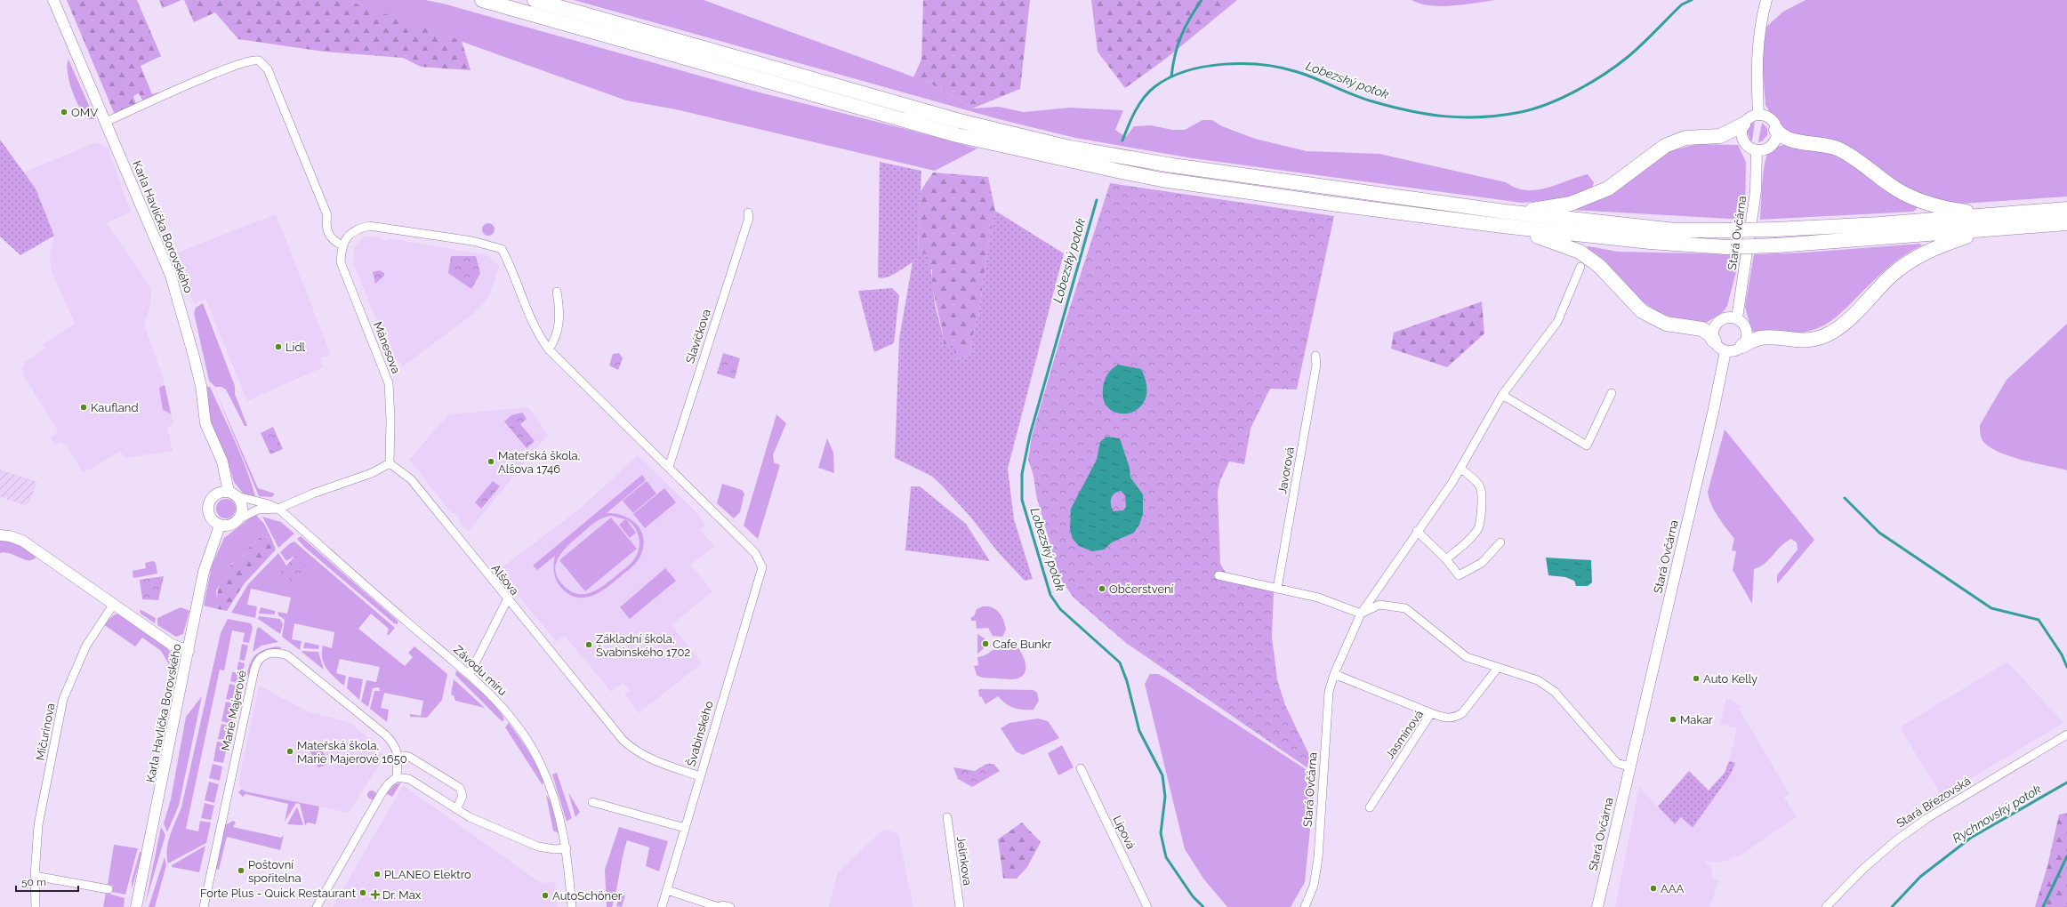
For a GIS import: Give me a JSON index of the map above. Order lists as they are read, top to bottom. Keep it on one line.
{"streets":{"street":["Karla Havlíčka Borovského","Stará Ovčárna","Slavíčkova","Mánesova","Javorová","Alšova","Závodu míru","Marie Majerové","Mičurinova","Švabinského","Jasmínová","Stará Březovská","Lipová","Jelínkova"]},"crossings":[["Karla Havlíčka Borovského","Závodu míru"],["Slavíčkova","Švabinského"],["Mánesova","Alšova"],["Alšova","Švabinského"]],"water":["Lobezský potok","Rychnovský potok"],"places":{"other":["OMV","Lidl","Kaufland","Mateřská škola, Alšova 1746","Občerstvení","Cafe Bunkr","Základní škola, Švabinského 1702","Auto Kelly","Makar","Mateřská škola, Marie Majerové 1650","Poštovní spořitelna","PLANEO Elektro","AAA","Forte Plus - Quick Restaurant","AutoSchöner"],"health":["Dr. Max"]},"scale_bar":"50 m"}
